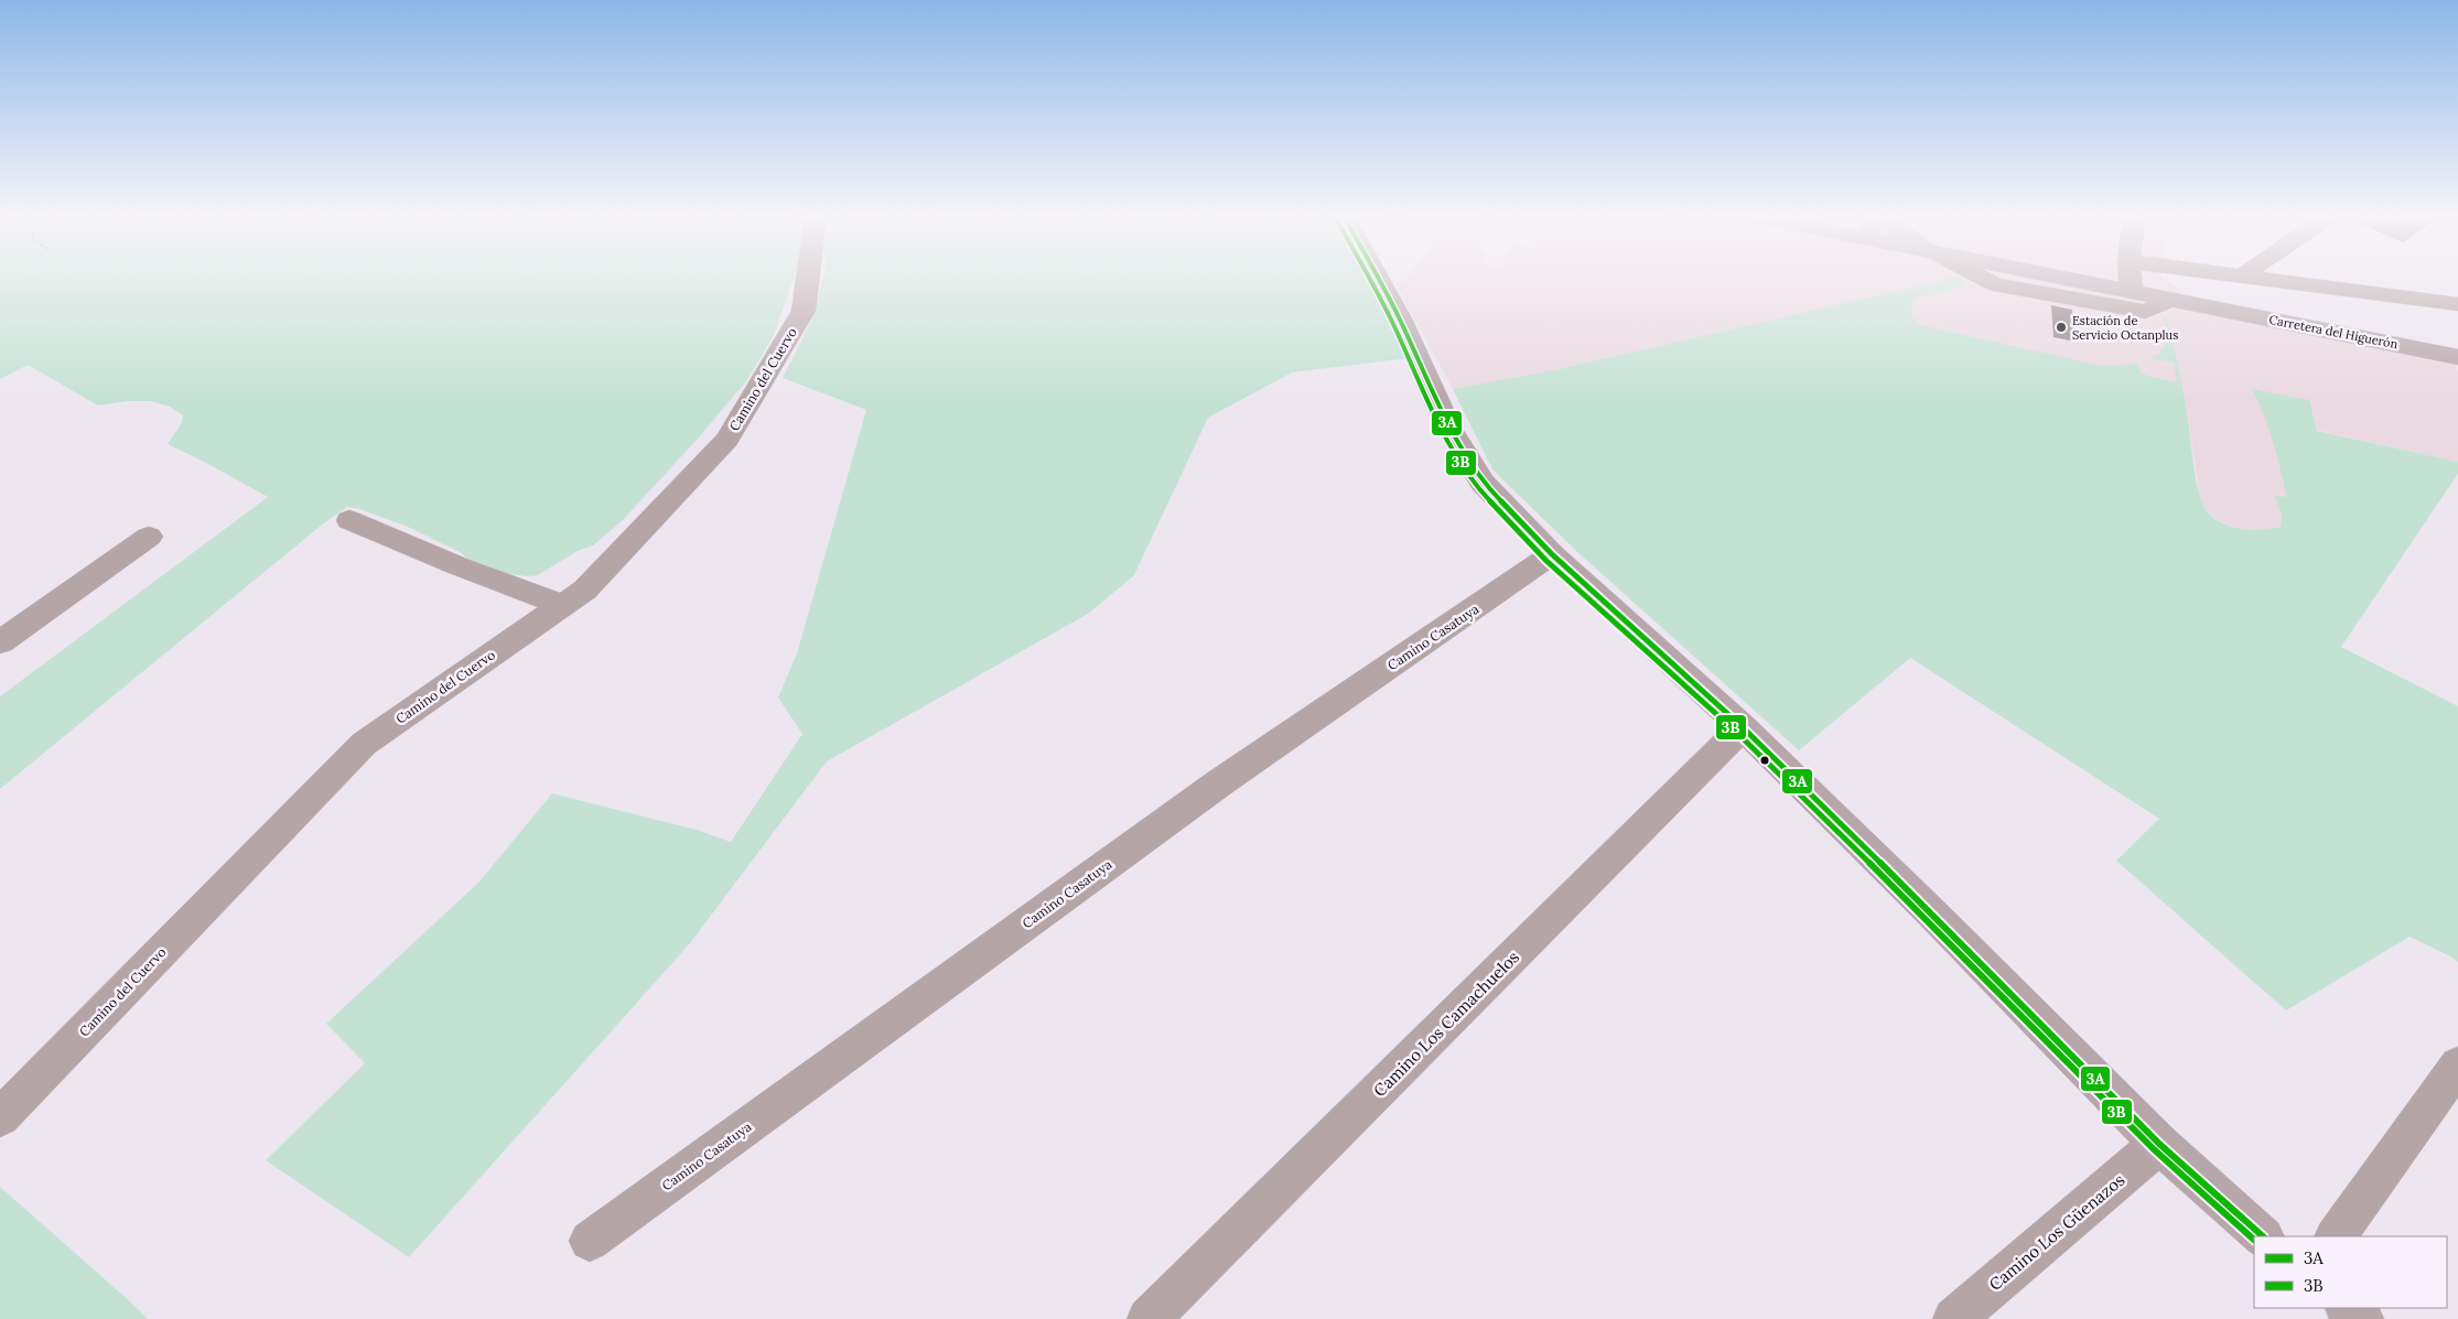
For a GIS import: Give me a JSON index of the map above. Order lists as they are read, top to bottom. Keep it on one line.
{"streets":{"main road":["Carretera del Higuerón"],"street":["Camino del Cuervo","Camino Casatuya","Camino Los Camachuelos","Camino Los Güenazos"]},"places":["Estación de Servicio Octanplus"],"lines":["transit line 3A","transit line 3B"],"legend":["3A","3B"]}
